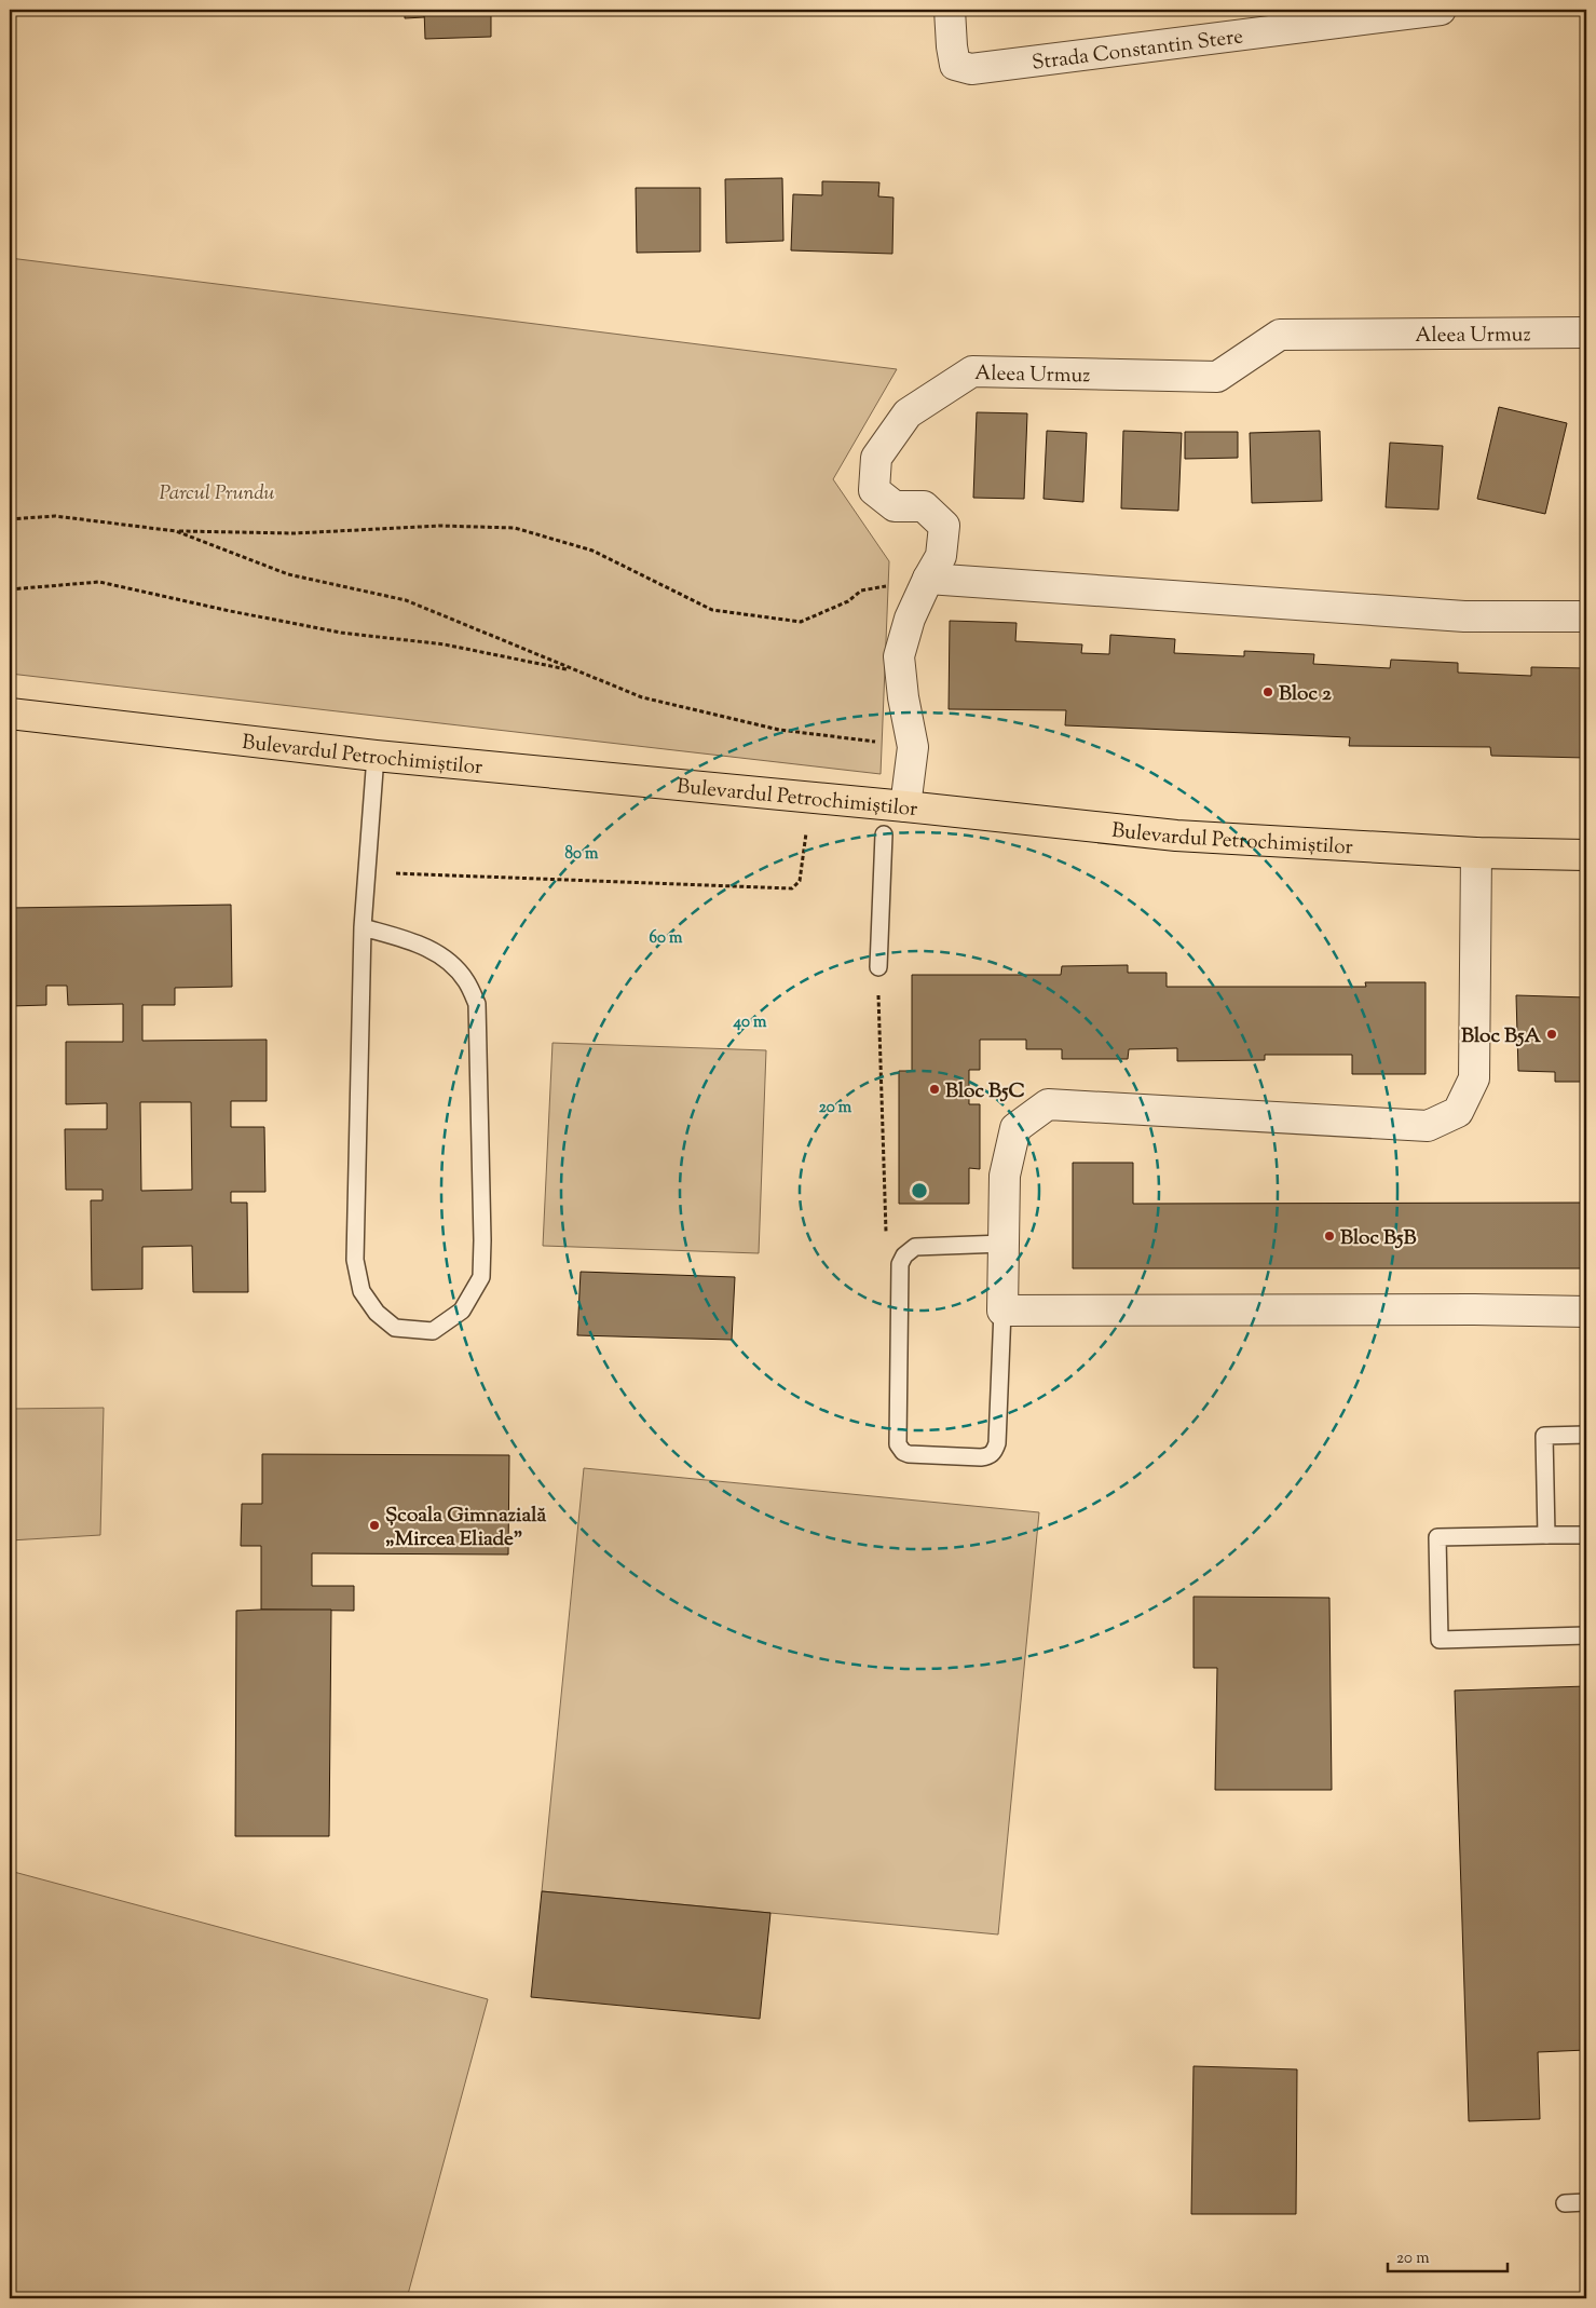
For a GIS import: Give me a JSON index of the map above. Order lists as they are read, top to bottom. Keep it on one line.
{"streets":{"main road":["Bulevardul Petrochimiștilor"],"street":["Strada Constantin Stere","Aleea Urmuz"]},"crossings":[["Aleea Urmuz","Bulevardul Petrochimiștilor"]],"parks":["Parcul Prundu"],"places":["Bloc 2","Bloc B5A","Bloc B5C","Bloc B5B","Școala Gimnazială „Mircea Eliade”"],"scale_bar":"20 m","rings":["80 m","60 m","40 m","20 m"]}
